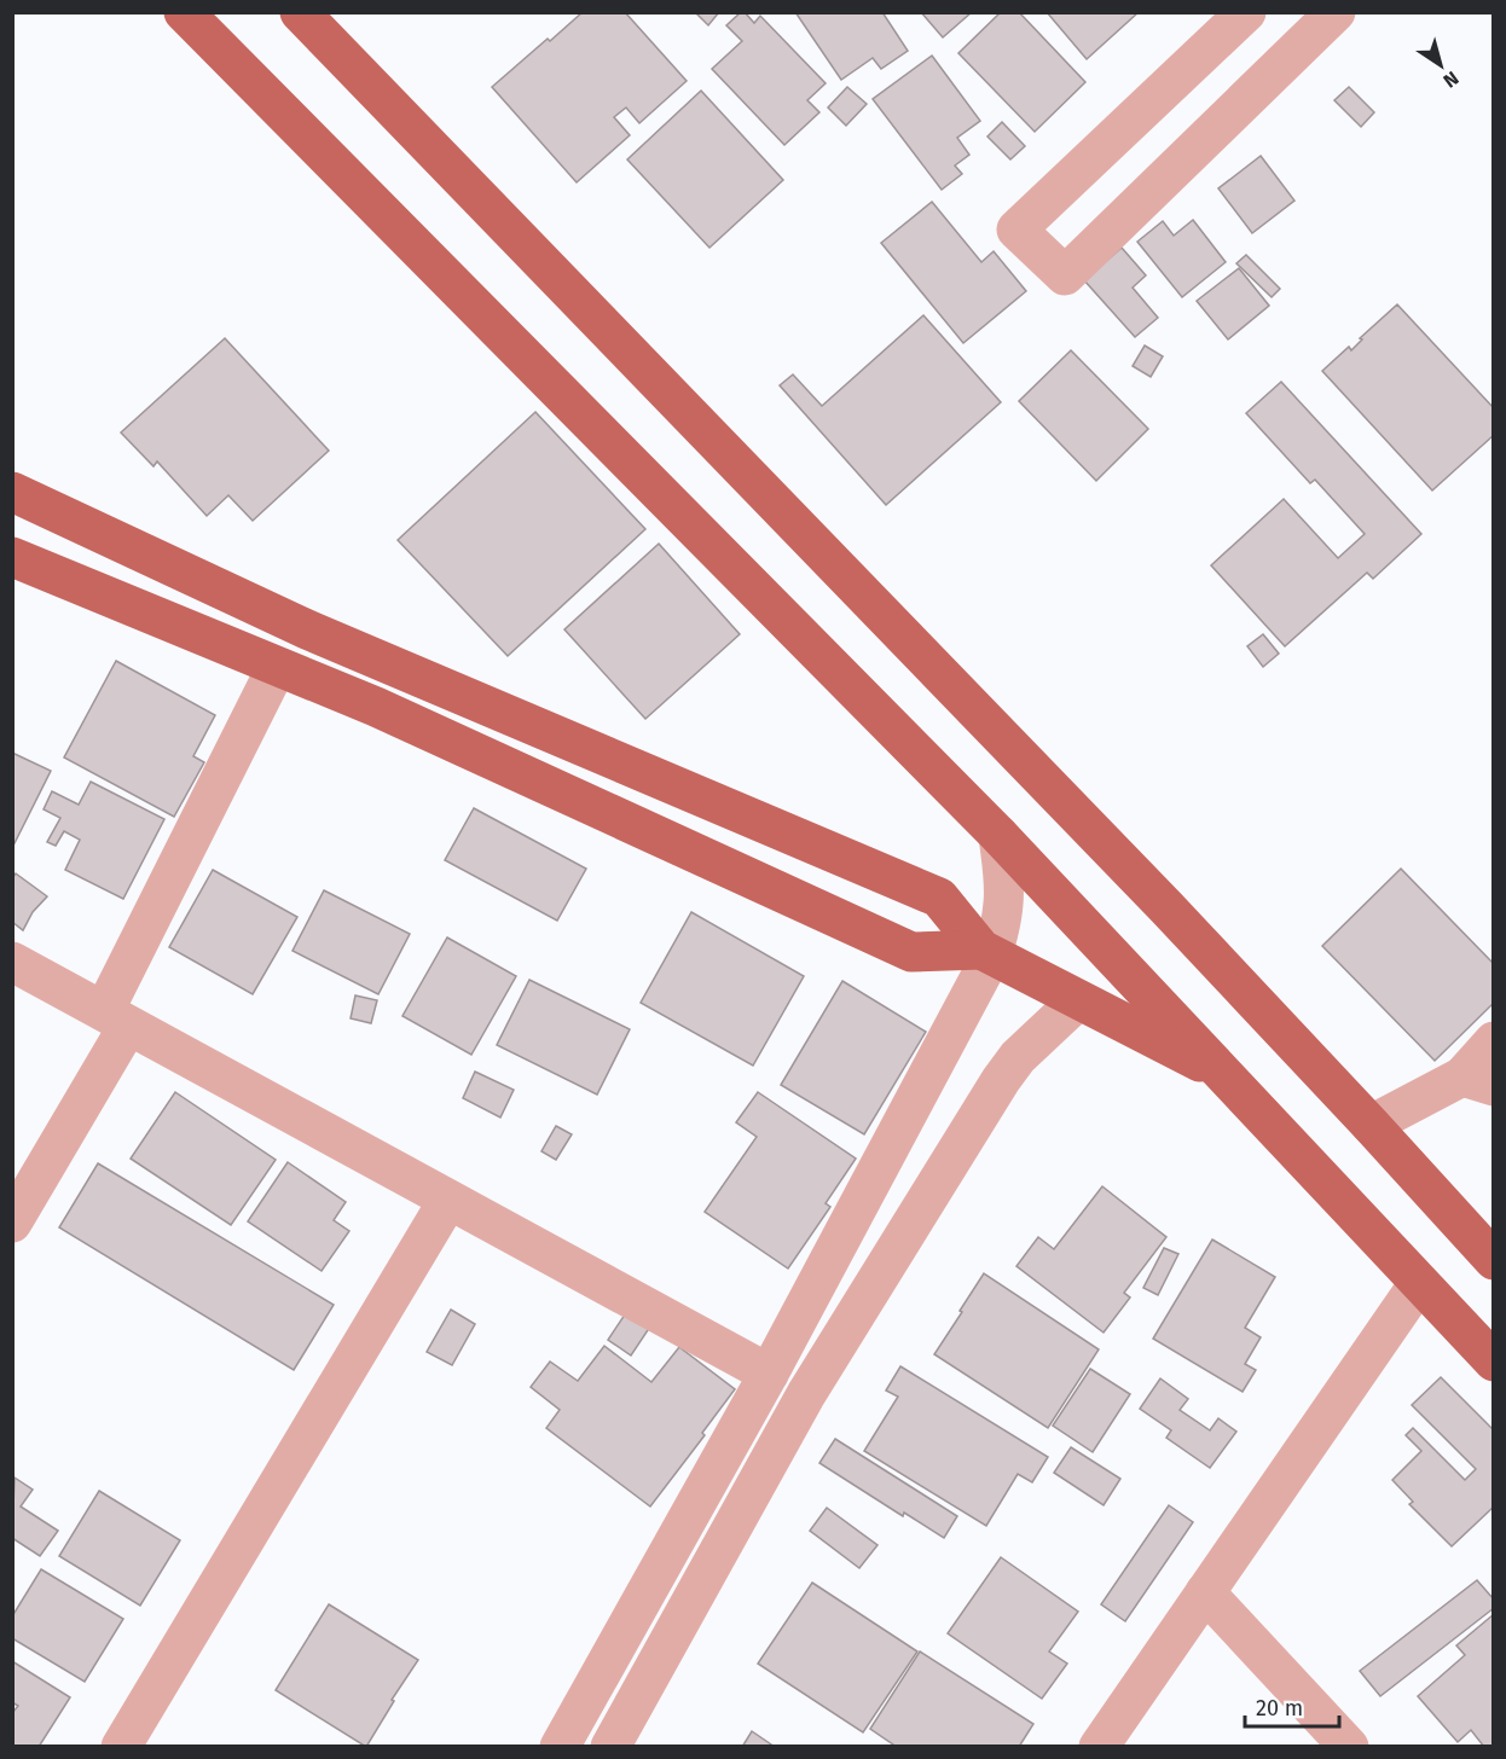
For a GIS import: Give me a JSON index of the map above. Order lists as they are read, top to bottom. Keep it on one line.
{"scale_bar":"20 m","north":"bottom right"}
